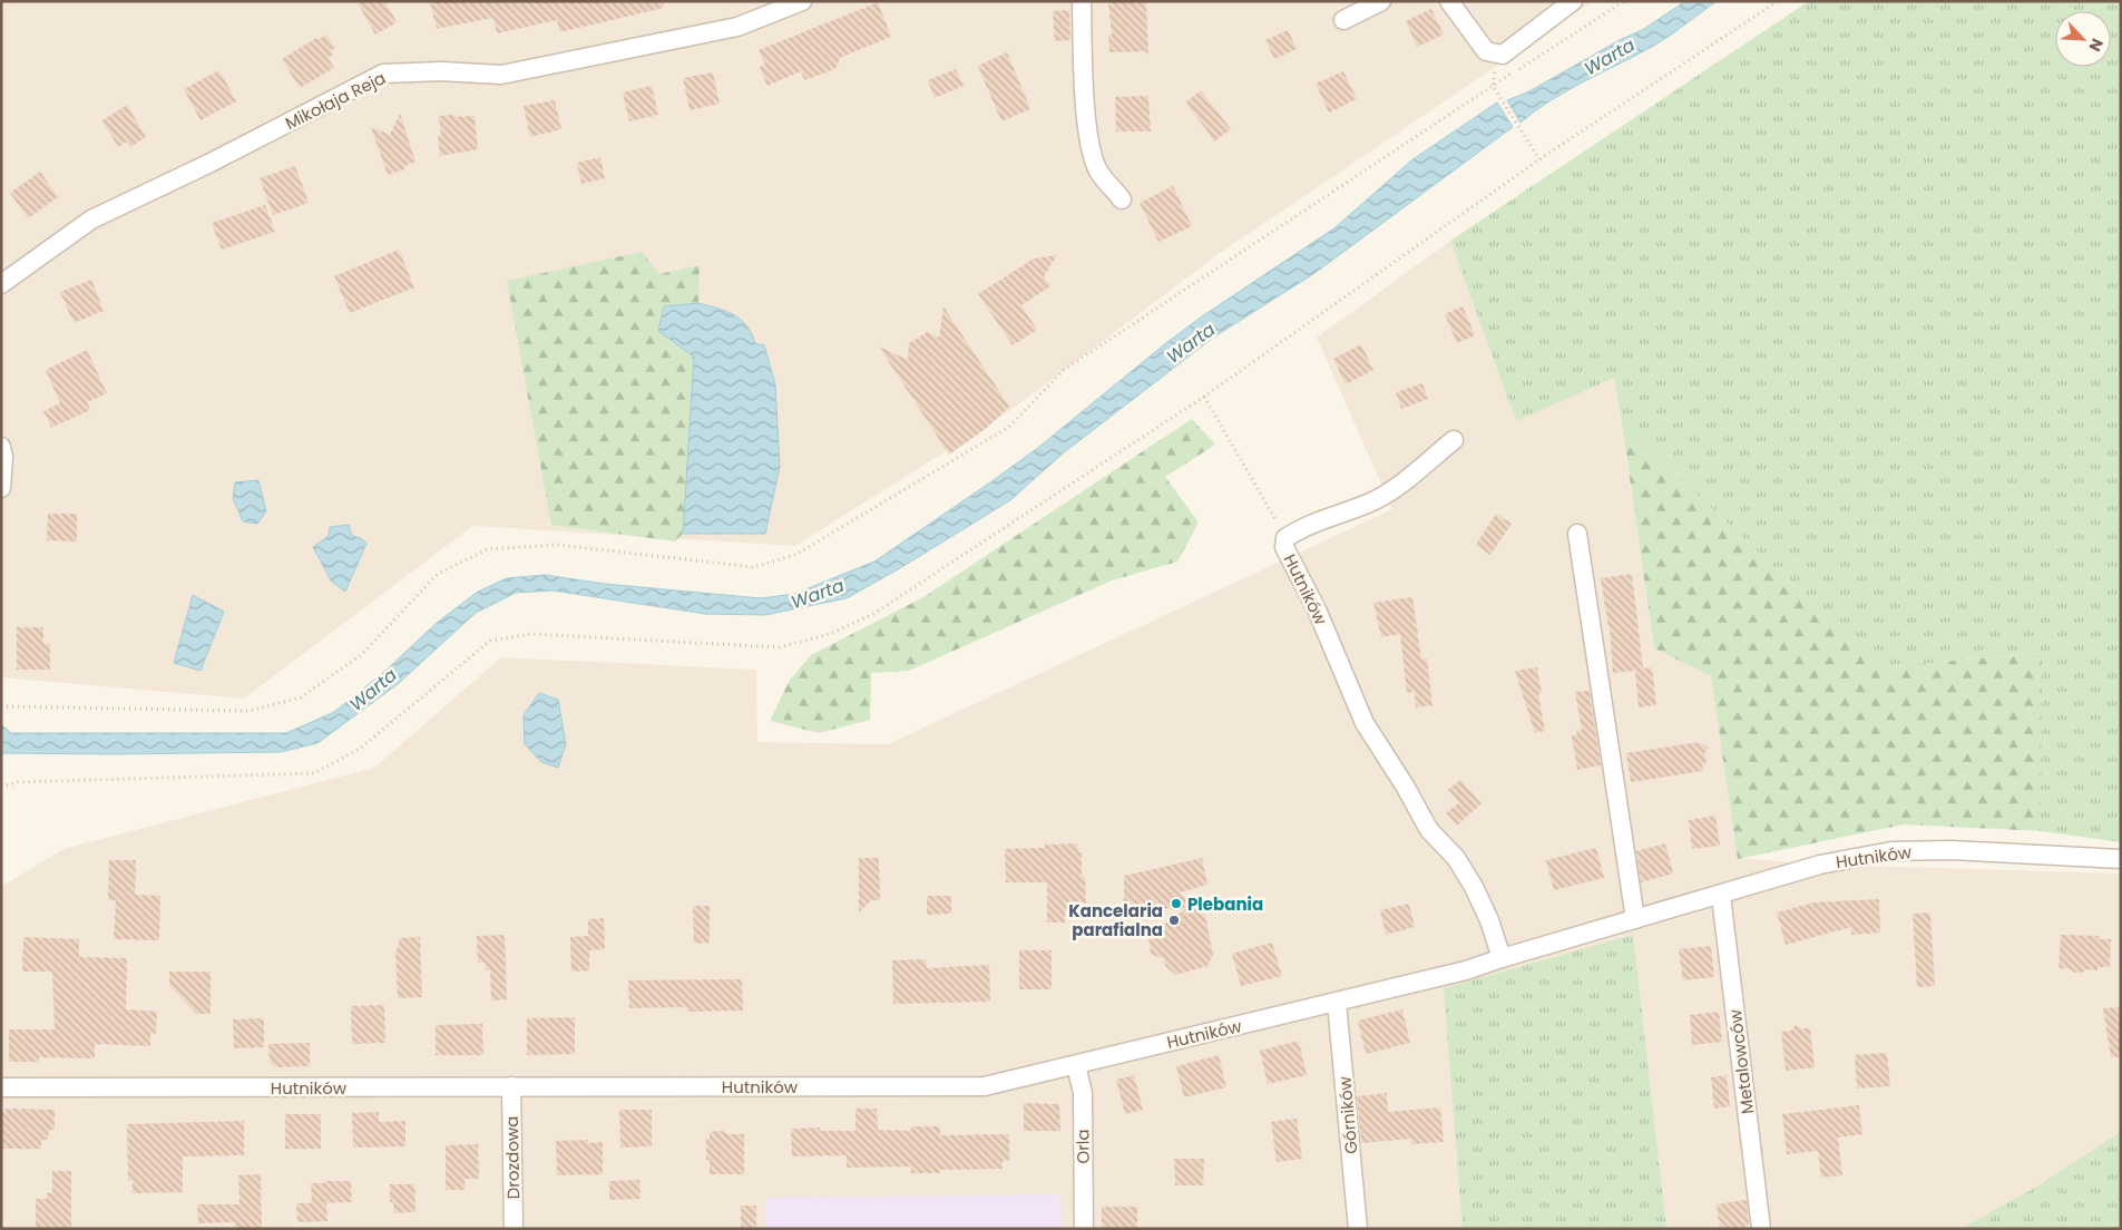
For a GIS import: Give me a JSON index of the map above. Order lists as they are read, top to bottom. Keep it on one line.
{"streets":{"street":["Mikołaja Reja","Hutników","Metalowców","Górników","Orla","Drozdowa"]},"crossings":[["Hutników","Metalowców"],["Hutników","Górników"],["Hutników","Orla"],["Hutników","Drozdowa"]],"water":["Warta"],"places":["Plebania","Kancelaria parafialna"],"north":"bottom right"}
